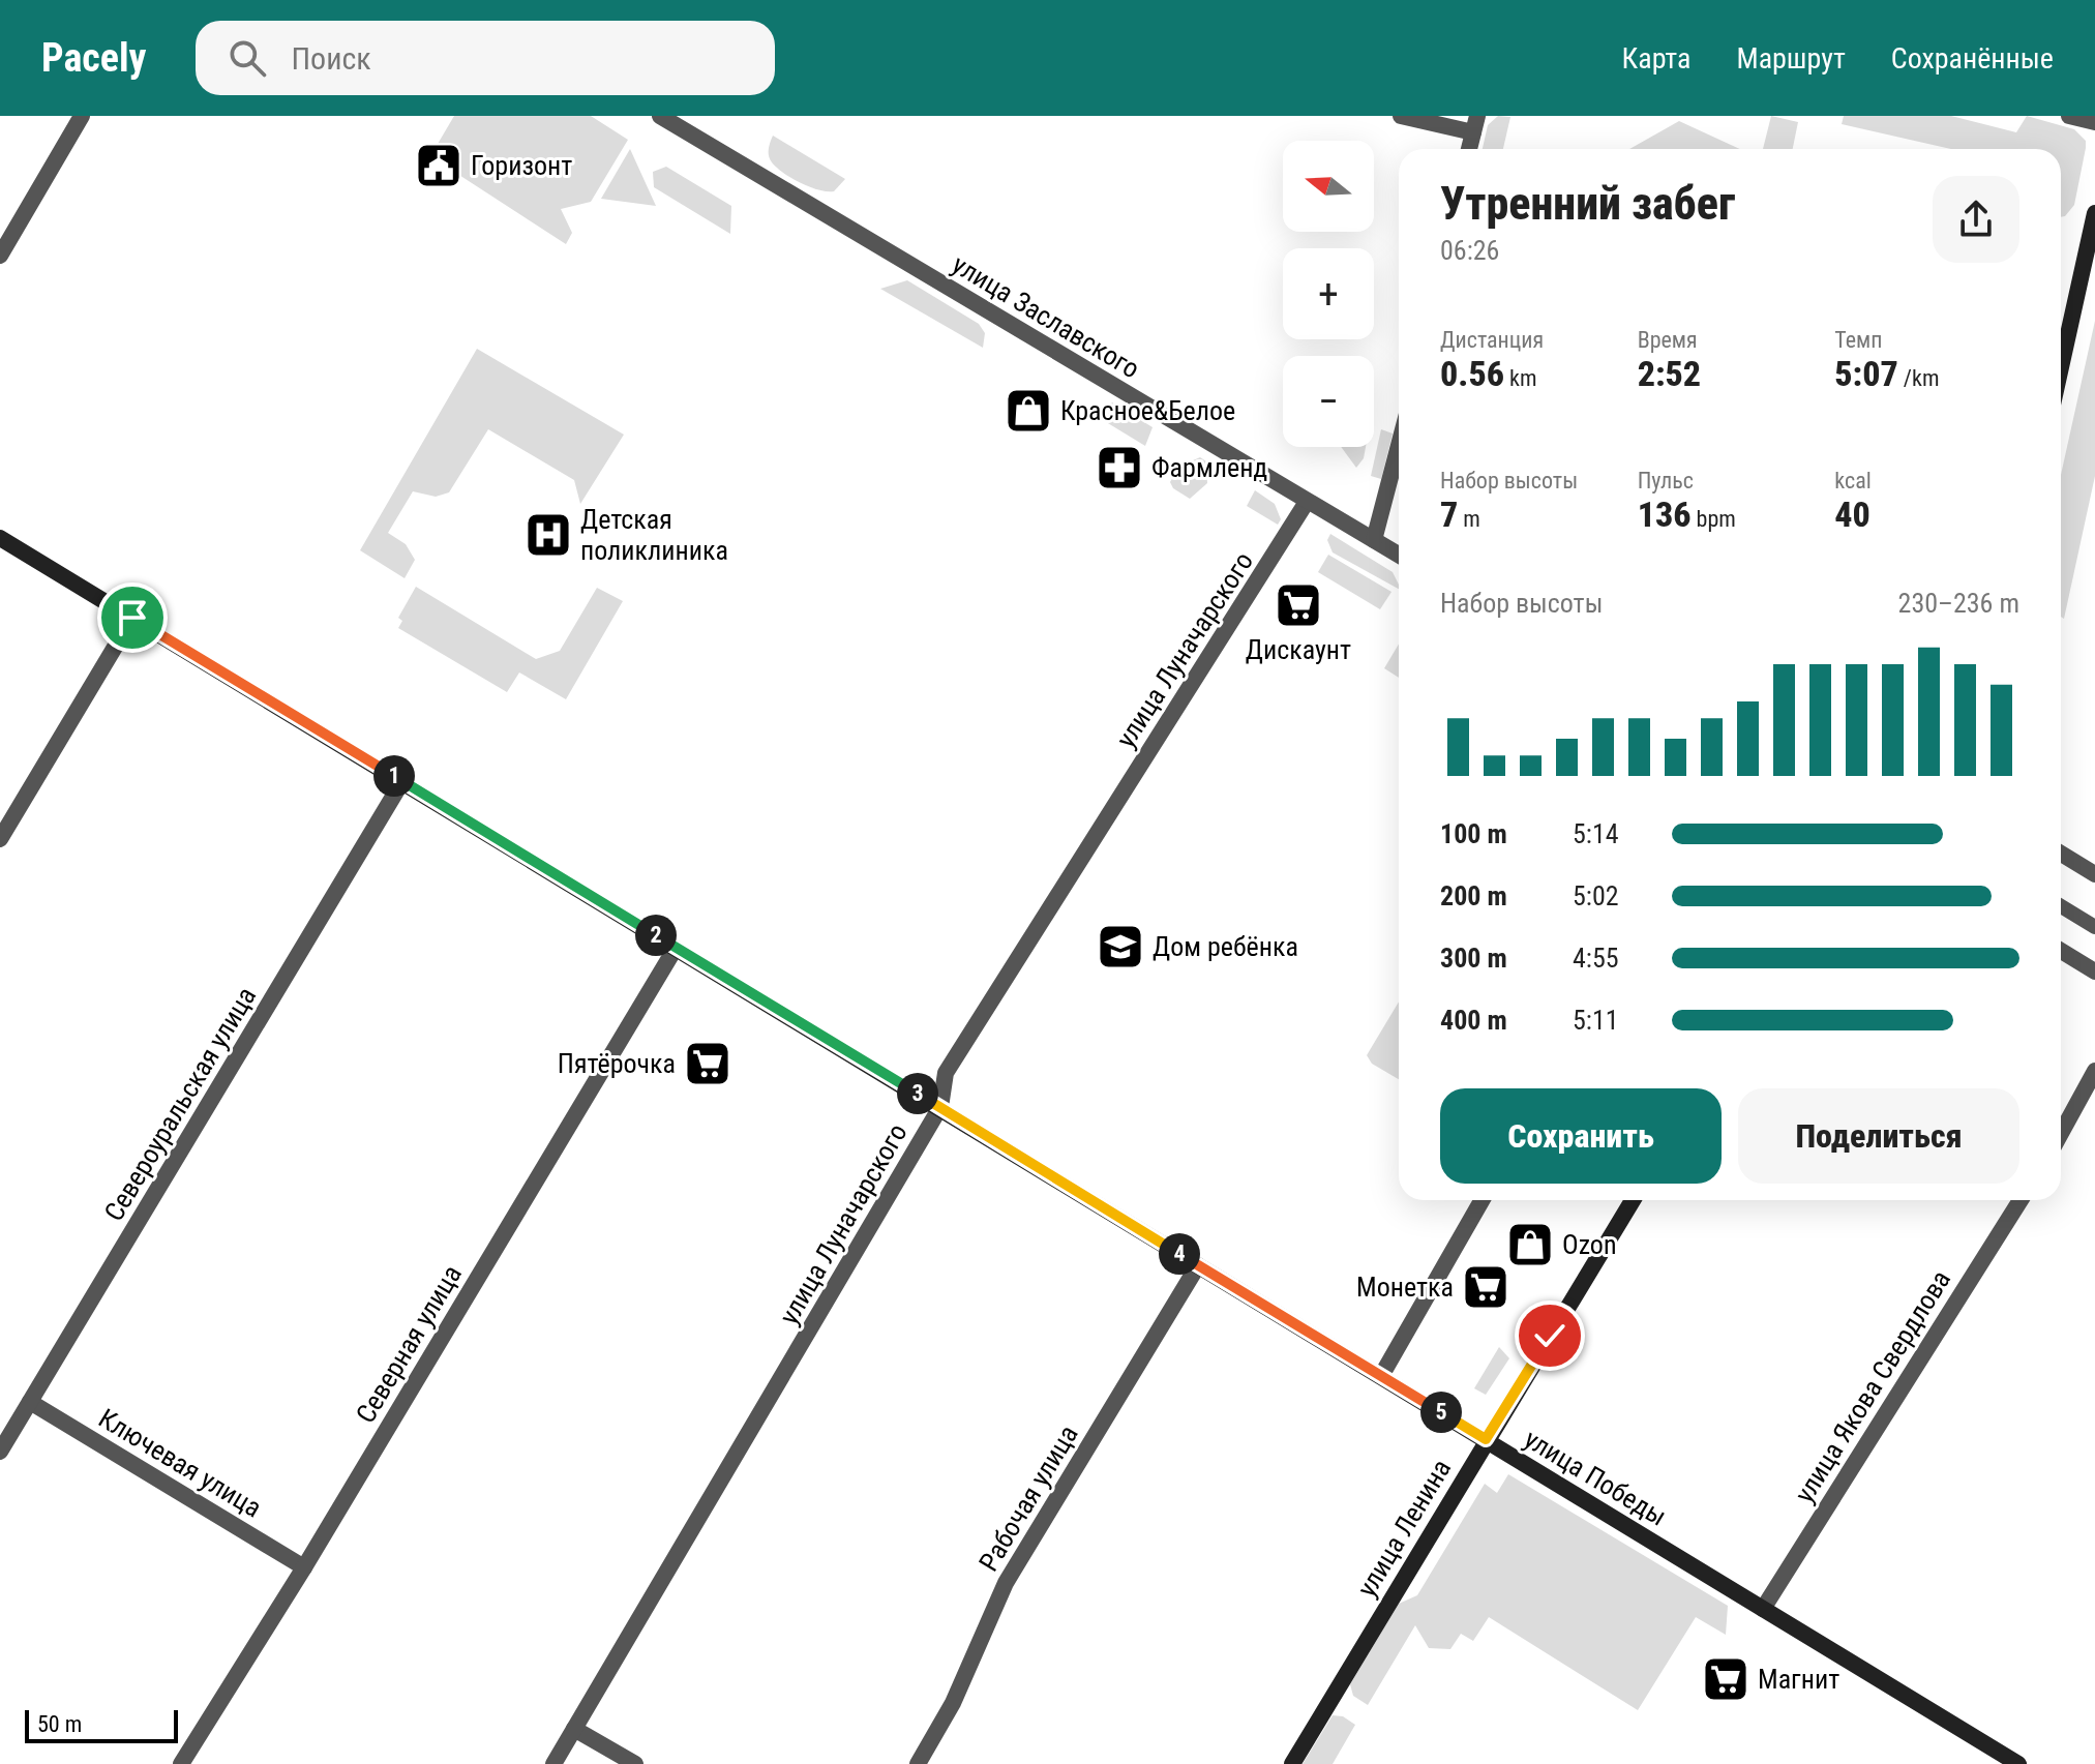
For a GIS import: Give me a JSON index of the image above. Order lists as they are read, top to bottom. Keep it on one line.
{"streets":{"main road":["улица Победы","улица Ленина"],"street":["улица Заславского","улица Луначарского","Североуральская улица","Северная улица","улица Якова Свердлова","Ключевая улица","Рабочая улица"]},"crossings":[["улица Заславского","улица Луначарского"],["улица Луначарского","улица Победы"],["Североуральская улица","Ключевая улица"],["Североуральская улица","улица Победы"],["Северная улица","Ключевая улица"],["Северная улица","улица Победы"],["улица Якова Свердлова","улица Победы"],["улица Победы","Рабочая улица"],["улица Победы","улица Ленина"]],"places":{"public building":["Горизонт"],"shop":["Красное&Белое","Ozon"],"pharmacy":["Фармленд"],"hospital":["Детская поликлиника"],"supermarket":["Дискаунт","Пятёрочка","Монетка","Магнит"],"school or university":["Дом ребёнка"]},"scale_bar":"50 m","north":"left","page":{"header":"Pacely","search":"Поиск","nav":["Карта","Маршрут","Сохранённые"],"map_buttons":["+","−"],"heading":["Утренний забег","06:26"],"stats":[["Дистанция","0.56 km"],["Время","2:52"],["Темп","5:07 /km"],["Набор высоты","7 m"],["Пульс","136 bpm"],["kcal","40"]],"chart":["Набор высоты","230–236 m"],"pins":["1","2","3","4","5"],"list":[{"name":"100 m","note":"5:14"},{"name":"200 m","note":"5:02"},{"name":"300 m","note":"4:55"},{"name":"400 m","note":"5:11"}],"buttons":["Сохранить","Поделиться"],"scale":"50 m"}}
